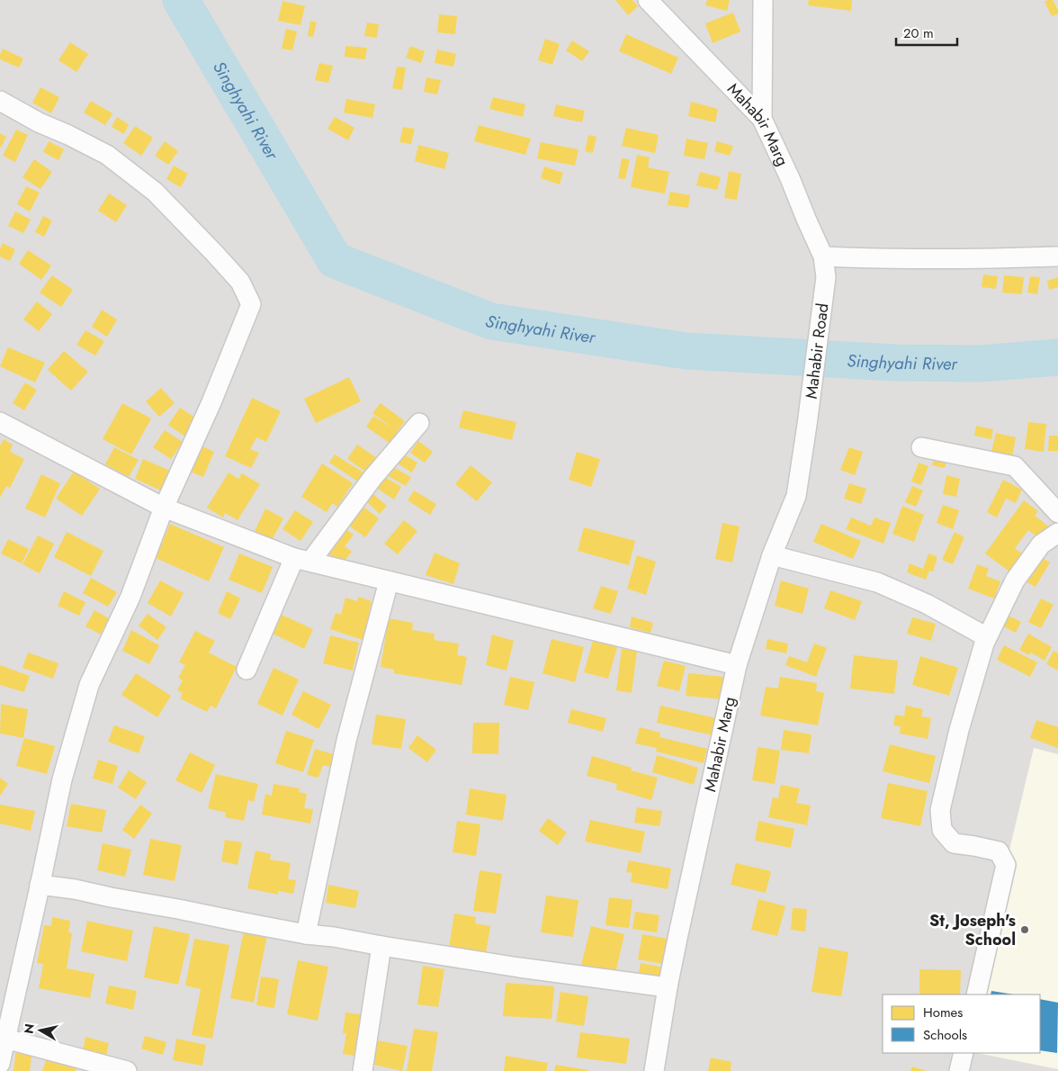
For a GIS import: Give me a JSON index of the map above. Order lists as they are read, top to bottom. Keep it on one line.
{"streets":{"street":["Mahabir Marg","Mahabir Road"]},"crossings":[["Mahabir Marg","Mahabir Road"]],"water":["Singhyahi River"],"places":["St, Joseph's School"],"legend":["Homes","Schools"],"scale_bar":"20 m","north":"left"}
